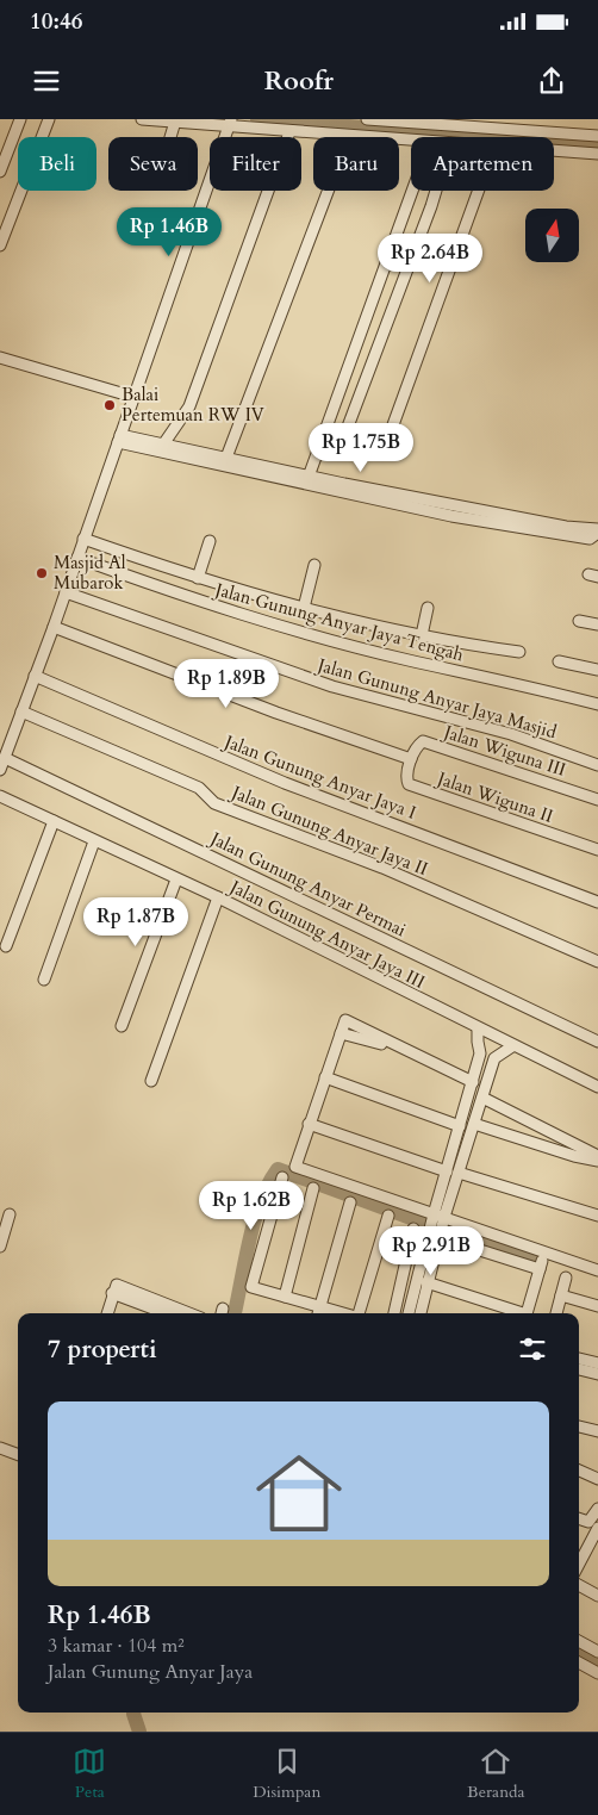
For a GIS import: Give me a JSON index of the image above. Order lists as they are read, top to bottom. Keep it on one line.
{"streets":{"street":["Jalan Gunung Anyar Jaya Tengah","Jalan Gunung Anyar Jaya Masjid","Jalan Wiguna III","Jalan Gunung Anyar Jaya I","Jalan Wiguna II","Jalan Gunung Anyar Jaya II","Jalan Gunung Anyar Permai","Jalan Gunung Anyar Jaya III"]},"crossings":[["Jalan Wiguna III","Jalan Wiguna II"]],"places":["Balai Pertemuan RW IV","Masjid Al Mubarok"],"north":"top","page":{"status":"10:46","header":"Roofr","chip":["Beli","Sewa","Filter","Baru","Apartemen"],"price":["Rp 1.46B","Rp 2.64B","Rp 1.75B","Rp 1.89B","Rp 1.87B","Rp 1.62B","Rp 2.91B"],"heading":"7 properti","list":[{"name":"Rp 1.46B","note":"3 kamar · 104 m² · Jalan Gunung Anyar Jaya"}],"tabs":["Peta","Disimpan","Beranda"]}}
